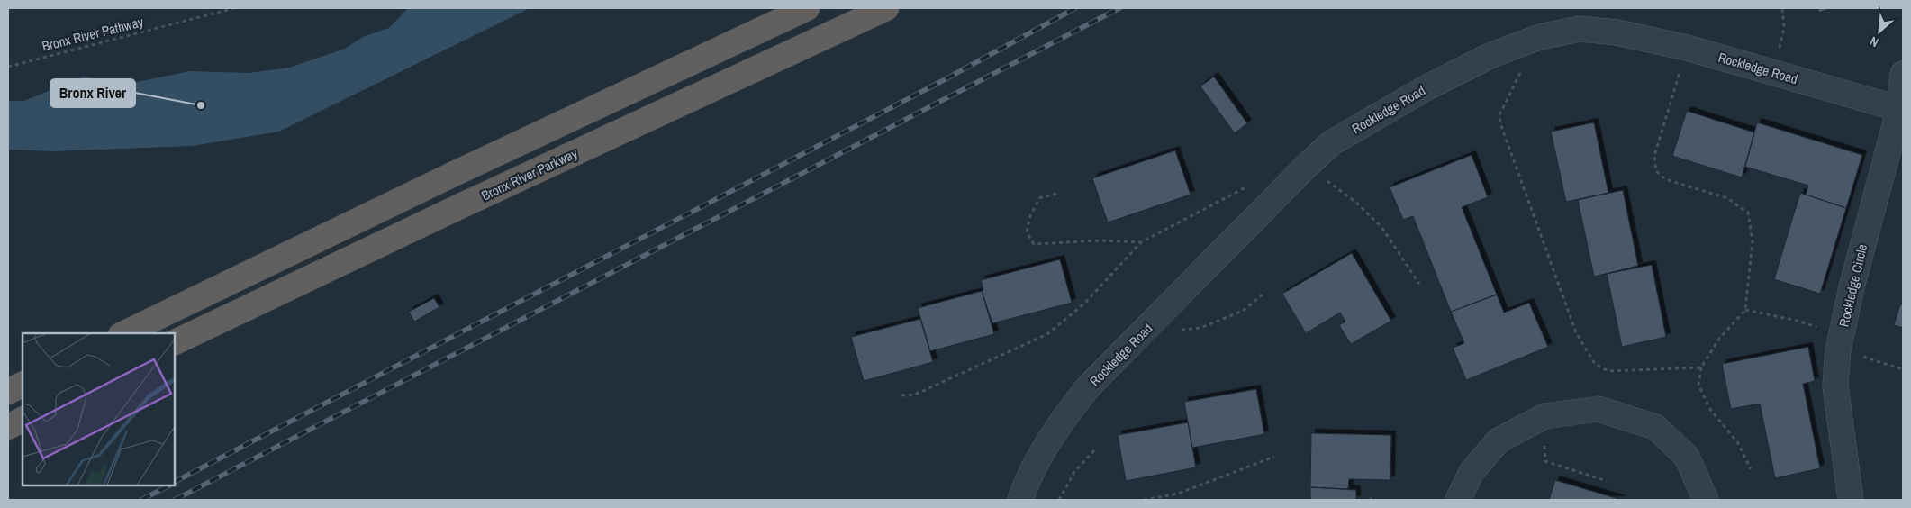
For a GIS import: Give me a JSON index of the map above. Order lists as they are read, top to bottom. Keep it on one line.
{"streets":{"highway":["Bronx River Parkway"],"street":["Rockledge Road","Rockledge Circle"],"path":["Bronx River Pathway"]},"crossings":[["Rockledge Road","Rockledge Circle"]],"places":["Bronx River"],"north":"bottom left"}
